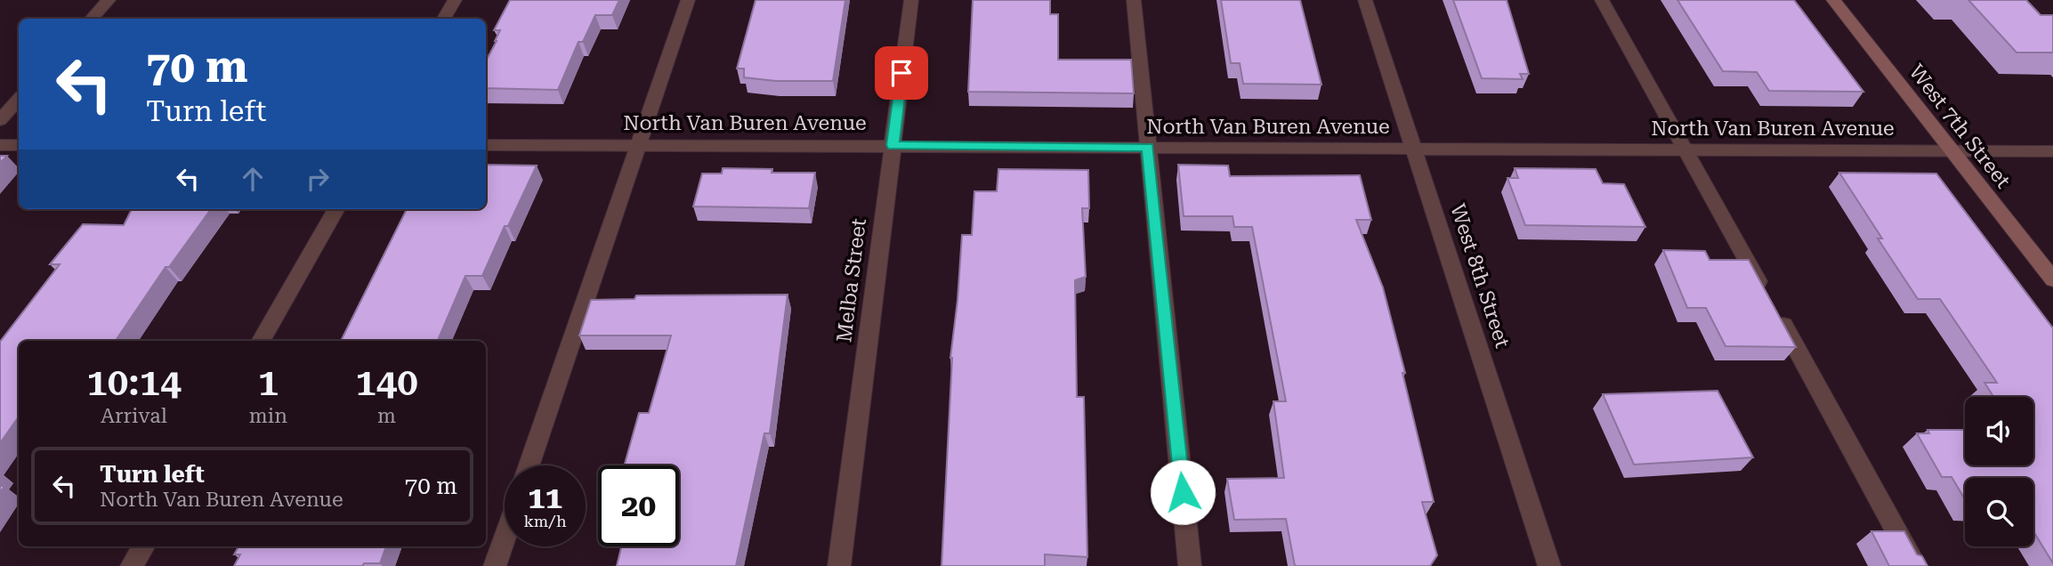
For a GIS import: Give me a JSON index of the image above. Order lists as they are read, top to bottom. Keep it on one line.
{"streets":{"street":["North Van Buren Avenue","West 7th Street","West 8th Street","Melba Street"]},"crossings":[["North Van Buren Avenue","West 7th Street"],["North Van Buren Avenue","West 8th Street"],["North Van Buren Avenue","Melba Street"]],"page":{"turn":["70 m","Turn left"],"eta":["10:14","Arrival","1","min","140","m"],"list":[{"name":"Turn left","note":"North Van Buren Avenue","value":"70 m"}],"speed":"11 km/h","limit":"20"}}
